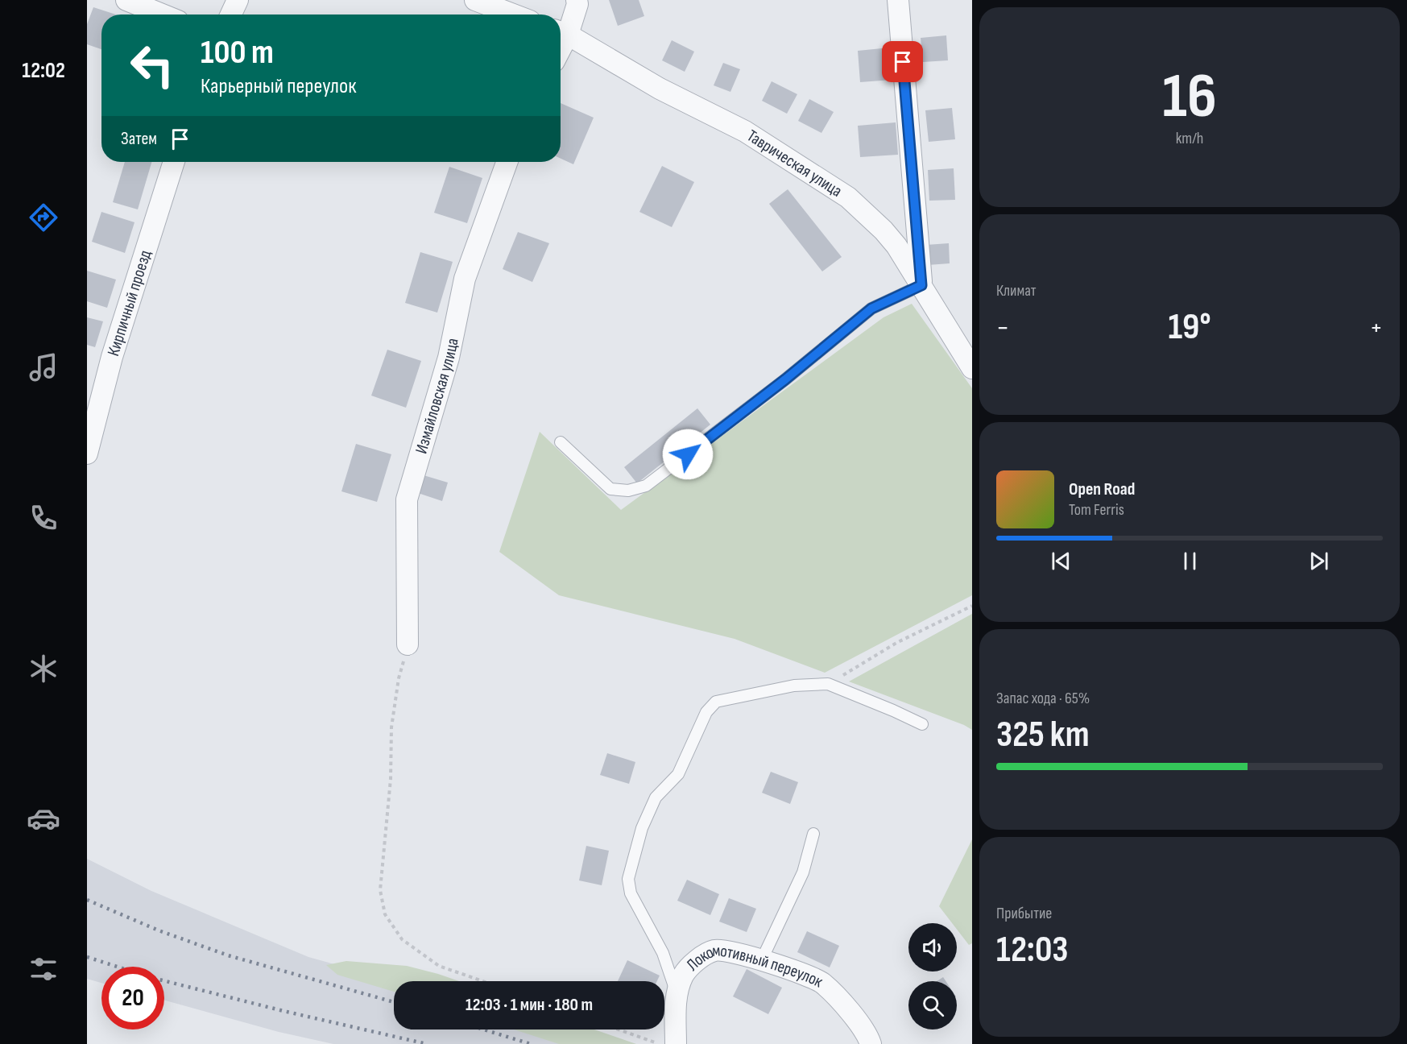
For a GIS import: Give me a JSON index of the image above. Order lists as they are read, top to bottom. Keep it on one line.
{"streets":{"street":["Таврическая улица","Кирпичный проезд","Измайловская улица","Локомотивный переулок"]},"page":{"tabs":"12:02","tile":[["16","km/h"],"Климат",["Запас хода · 65%","325 km"],["Прибытие","12:03"]],"turn":["100 m","Карьерный переулок"],"then":"Затем","heat":["−","19°","+"],"song":["Open Road","Tom Ferris"],"limit":"20","trip":"12:03 · 1 мин · 180 m"}}
